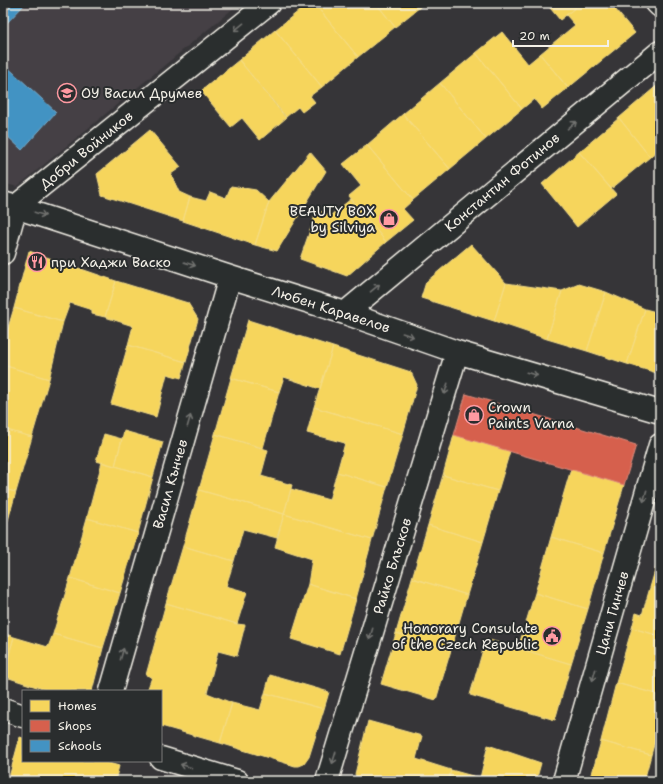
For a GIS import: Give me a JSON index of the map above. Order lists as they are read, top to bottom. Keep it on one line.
{"streets":{"street":["Добри Войников","Константин Фотинов","Любен Каравелов","Васил Кънчев","Райко Блъсков","Цани Гинчев"]},"crossings":[["Добри Войников","Любен Каравелов"],["Константин Фотинов","Любен Каравелов"],["Любен Каравелов","Васил Кънчев"],["Любен Каравелов","Райко Блъсков"]],"one_way":["Добри Войников","Константин Фотинов","Любен Каравелов","Васил Кънчев","Райко Блъсков","Цани Гинчев"],"places":{"school or university":["ОУ Васил Друмев"],"shop":["BEAUTY BOX by Silviya","Crown Paints Varna"],"restaurant":["при Хаджи Васко"],"public building":["Honorary Consulate of the Czech Republic"]},"legend":["Homes","Shops","Schools"],"scale_bar":"20 m"}
